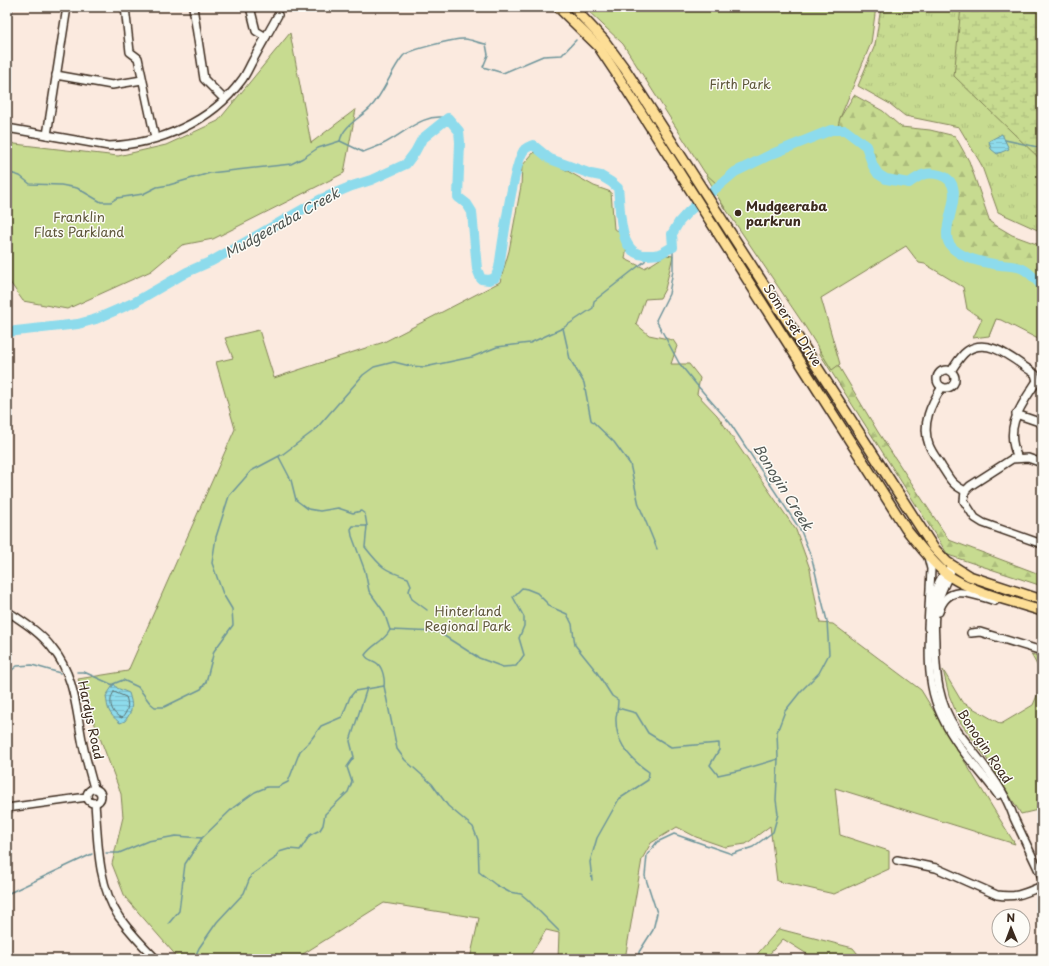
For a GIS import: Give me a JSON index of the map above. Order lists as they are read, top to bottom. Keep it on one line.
{"streets":{"main road":["Somerset Drive"],"street":["Hardys Road","Bonogin Road"]},"crossings":[["Somerset Drive","Bonogin Road"]],"water":["Mudgeeraba Creek","Bonogin Creek"],"parks":["Firth Park","Franklin Flats Parkland","Hinterland Regional Park"],"places":["Mudgeeraba parkrun"],"north":"top"}
